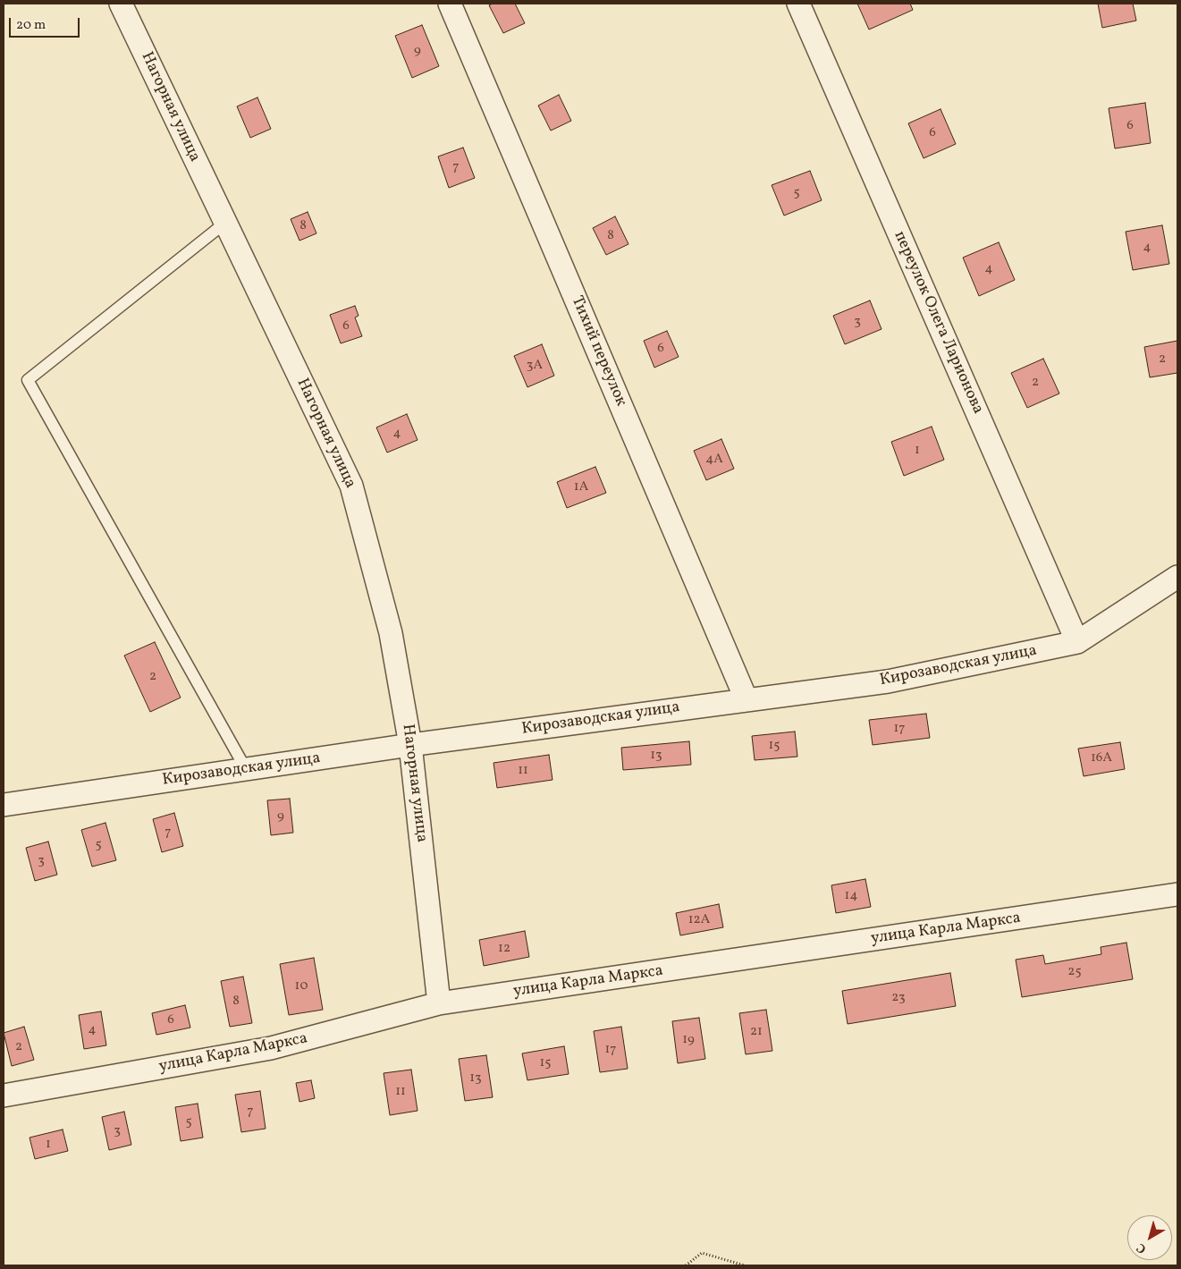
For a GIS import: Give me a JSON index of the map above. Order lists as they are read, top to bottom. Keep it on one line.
{"streets":{"street":["Нагорная улица","переулок Олега Ларионова","Тихий переулок","Кирозаводская улица","улица Карла Маркса"]},"crossings":[["Нагорная улица","Кирозаводская улица"],["Нагорная улица","улица Карла Маркса"],["переулок Олега Ларионова","Кирозаводская улица"],["Тихий переулок","Кирозаводская улица"]],"house_numbers":["9","6","6","7","5","8","8","4","4","3","6","6","2","3А","2","4","1","4А","1А","2","17","15","13","16А","11","9","7","5","3","14","12А","12","25","10","23","8","6","4","21","19","2","17","15","13","11","7","5","3","1"],"scale_bar":"20 m","north":"bottom left"}
